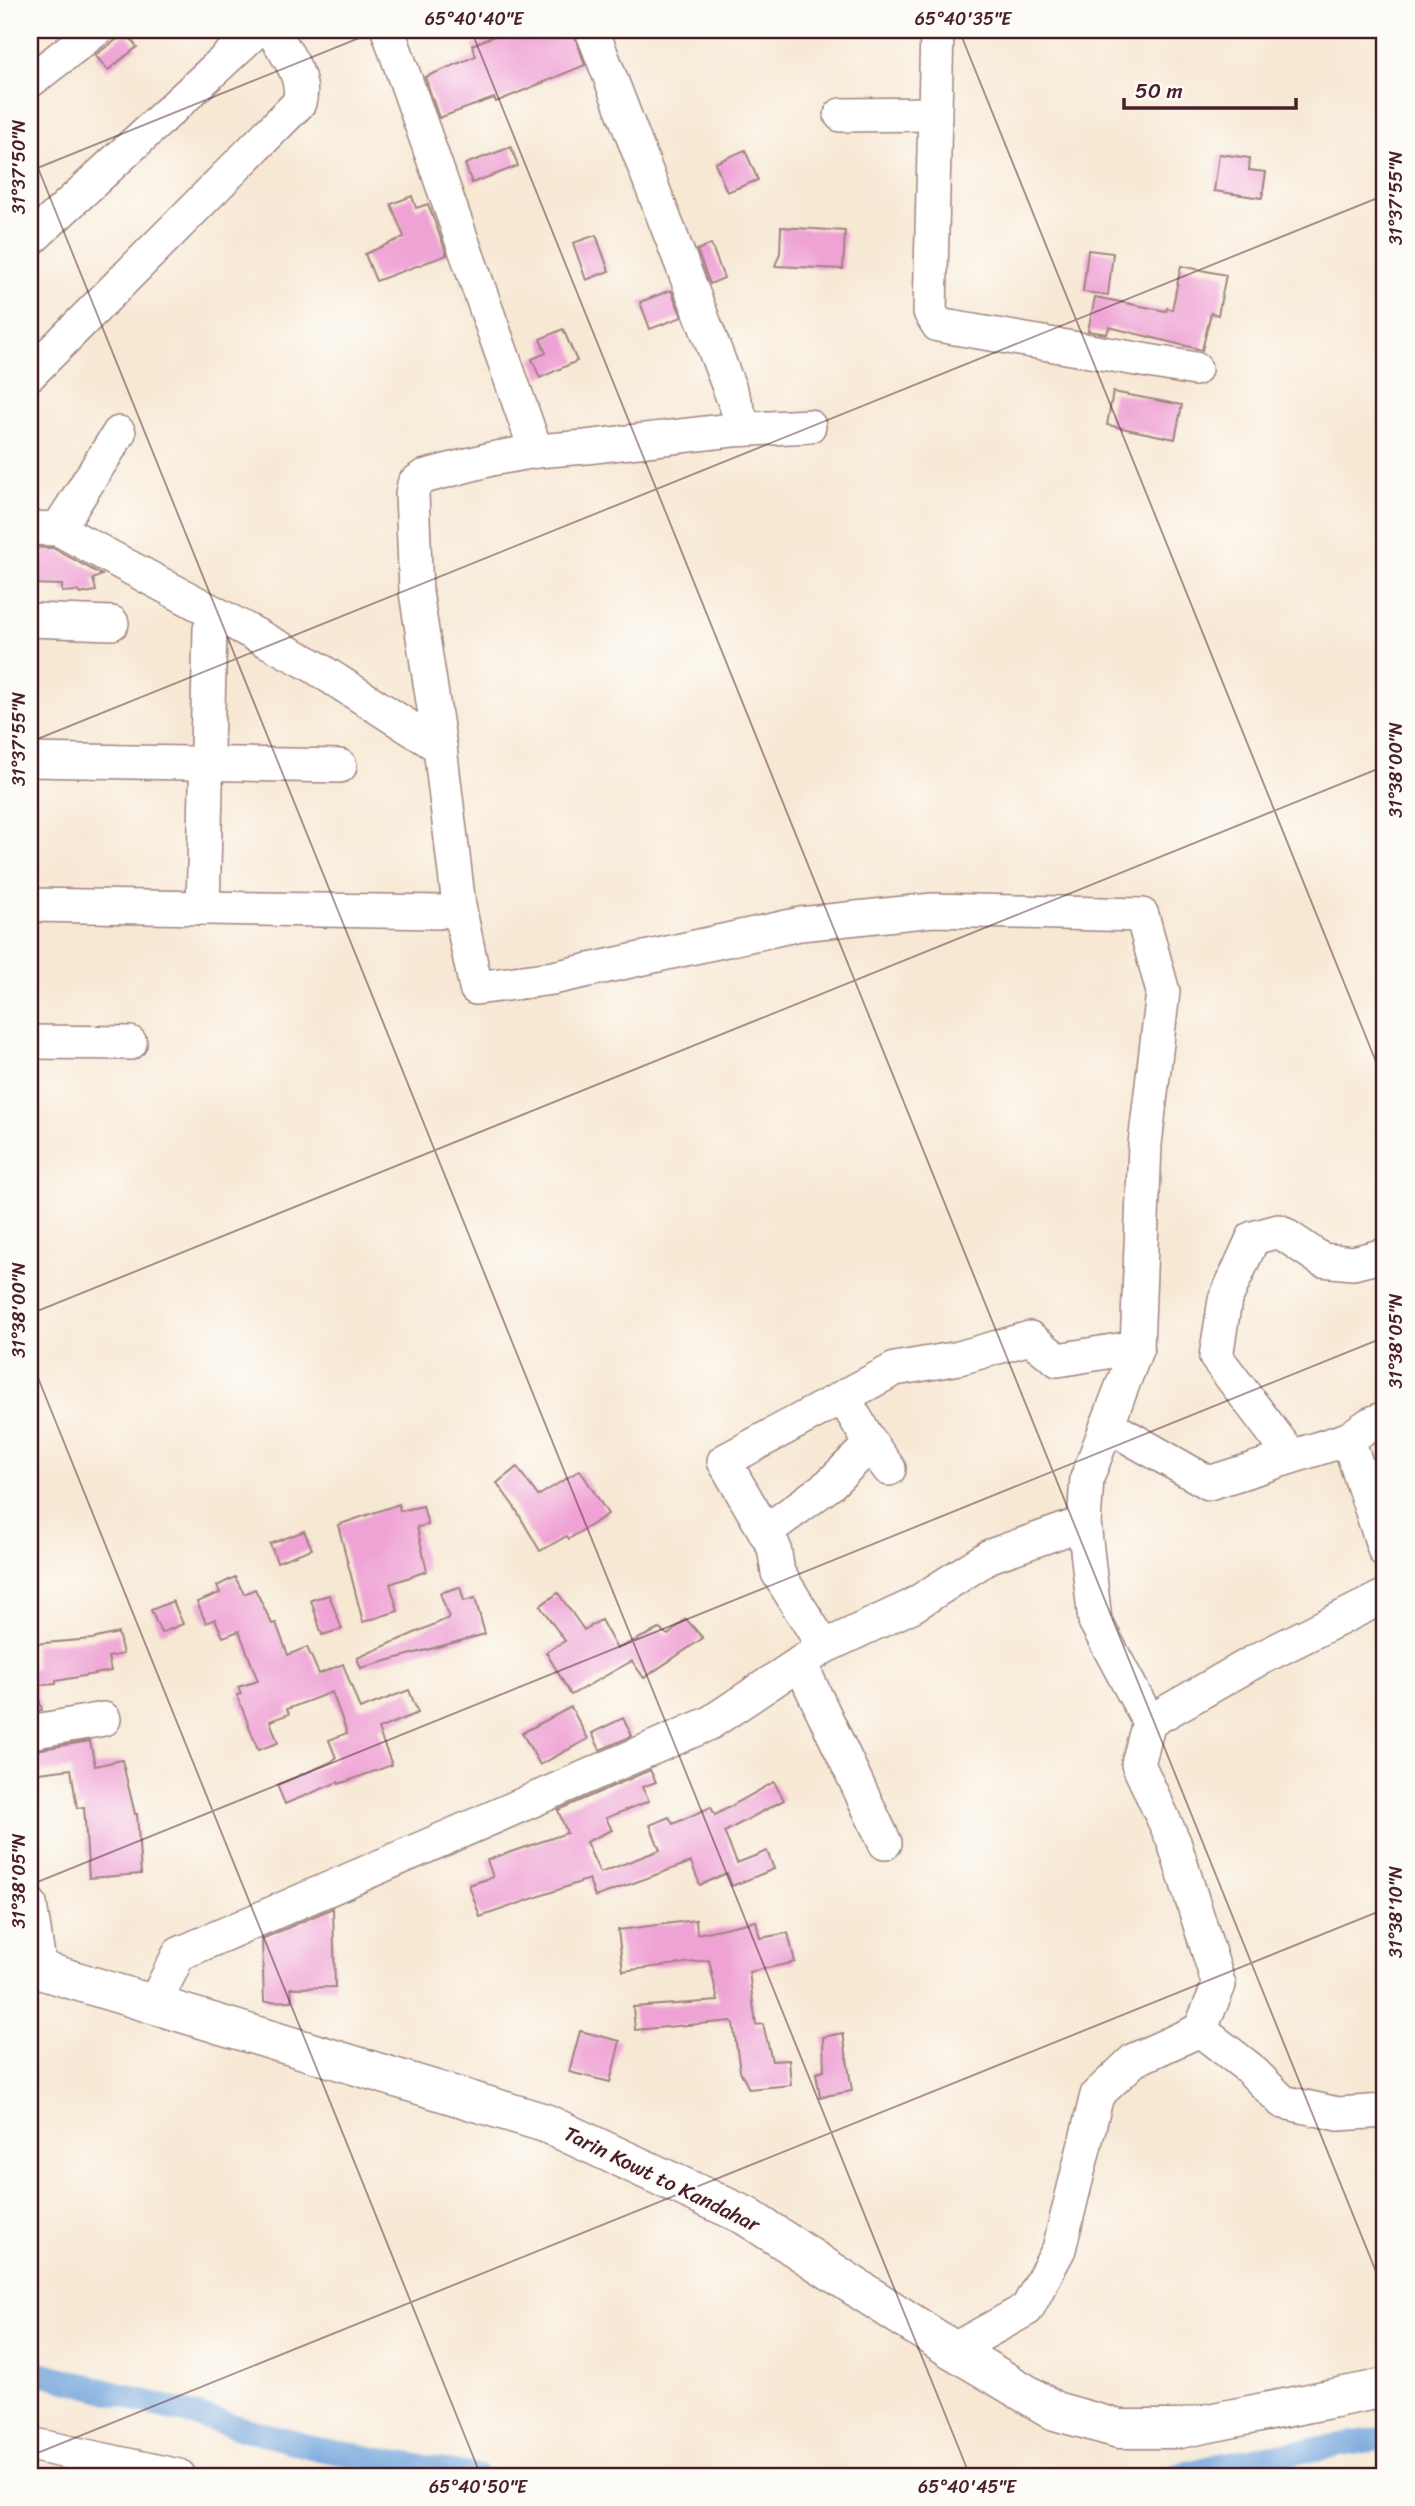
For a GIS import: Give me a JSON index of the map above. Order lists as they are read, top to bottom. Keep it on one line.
{"streets":{"main road":["Tarin Kowt to Kandahar"]},"scale_bar":"50 m","coordinates":["65°40'40\"E","65°40'35\"E","31°37'50\"N","31°37'55\"N","31°38'00\"N","31°38'05\"N","31°38'10\"N","65°40'50\"E","65°40'45\"E"]}
